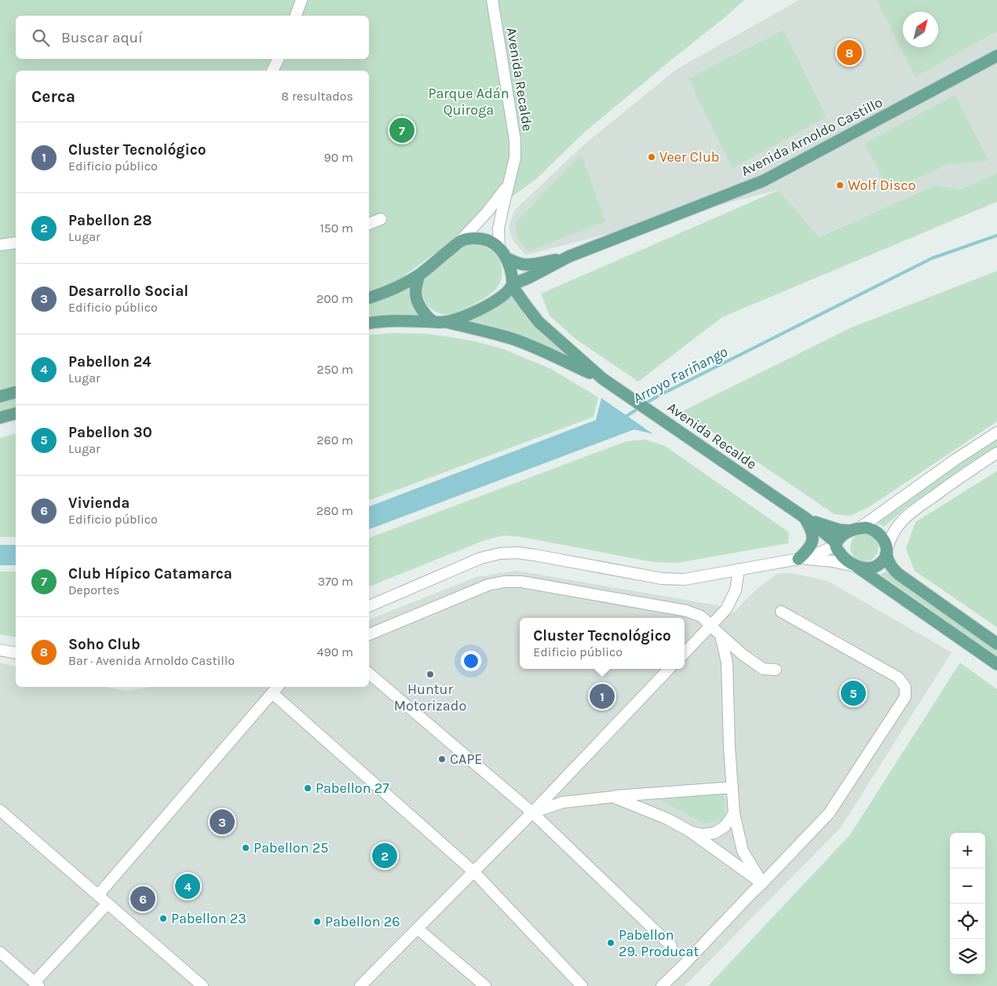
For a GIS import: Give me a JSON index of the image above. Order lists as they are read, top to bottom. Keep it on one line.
{"streets":{"main road":["Avenida Recalde","Avenida Arnoldo Castillo"]},"crossings":[["Avenida Recalde","Avenida Arnoldo Castillo"]],"water":["Arroyo Fariñango"],"parks":["Parque Adán Quiroga"],"places":["Veer Club","Wolf Disco","Huntur Motorizado","CAPE","Pabellon 27","Pabellon 25","Pabellon 23","Pabellon 26","Pabellon 29. Producat"],"north":"top right","page":{"search":"Buscar aquí","pins":["8","7","5","1","3","2","4","6"],"heading":["Cerca","8 resultados"],"list":[{"mark":"1","name":"Cluster Tecnológico","note":"Edificio público","value":"90 m"},{"mark":"2","name":"Pabellon 28","note":"Lugar","value":"150 m"},{"mark":"3","name":"Desarrollo Social","note":"Edificio público","value":"200 m"},{"mark":"4","name":"Pabellon 24","note":"Lugar","value":"250 m"},{"mark":"5","name":"Pabellon 30","note":"Lugar","value":"260 m"},{"mark":"6","name":"Vivienda","note":"Edificio público","value":"280 m"},{"mark":"7","name":"Club Hípico Catamarca","note":"Deportes","value":"370 m"},{"mark":"8","name":"Soho Club","note":"Bar · Avenida Arnoldo Castillo","value":"490 m"}],"popup":["Cluster Tecnológico","Edificio público"],"map_buttons":["+","−"]}}
